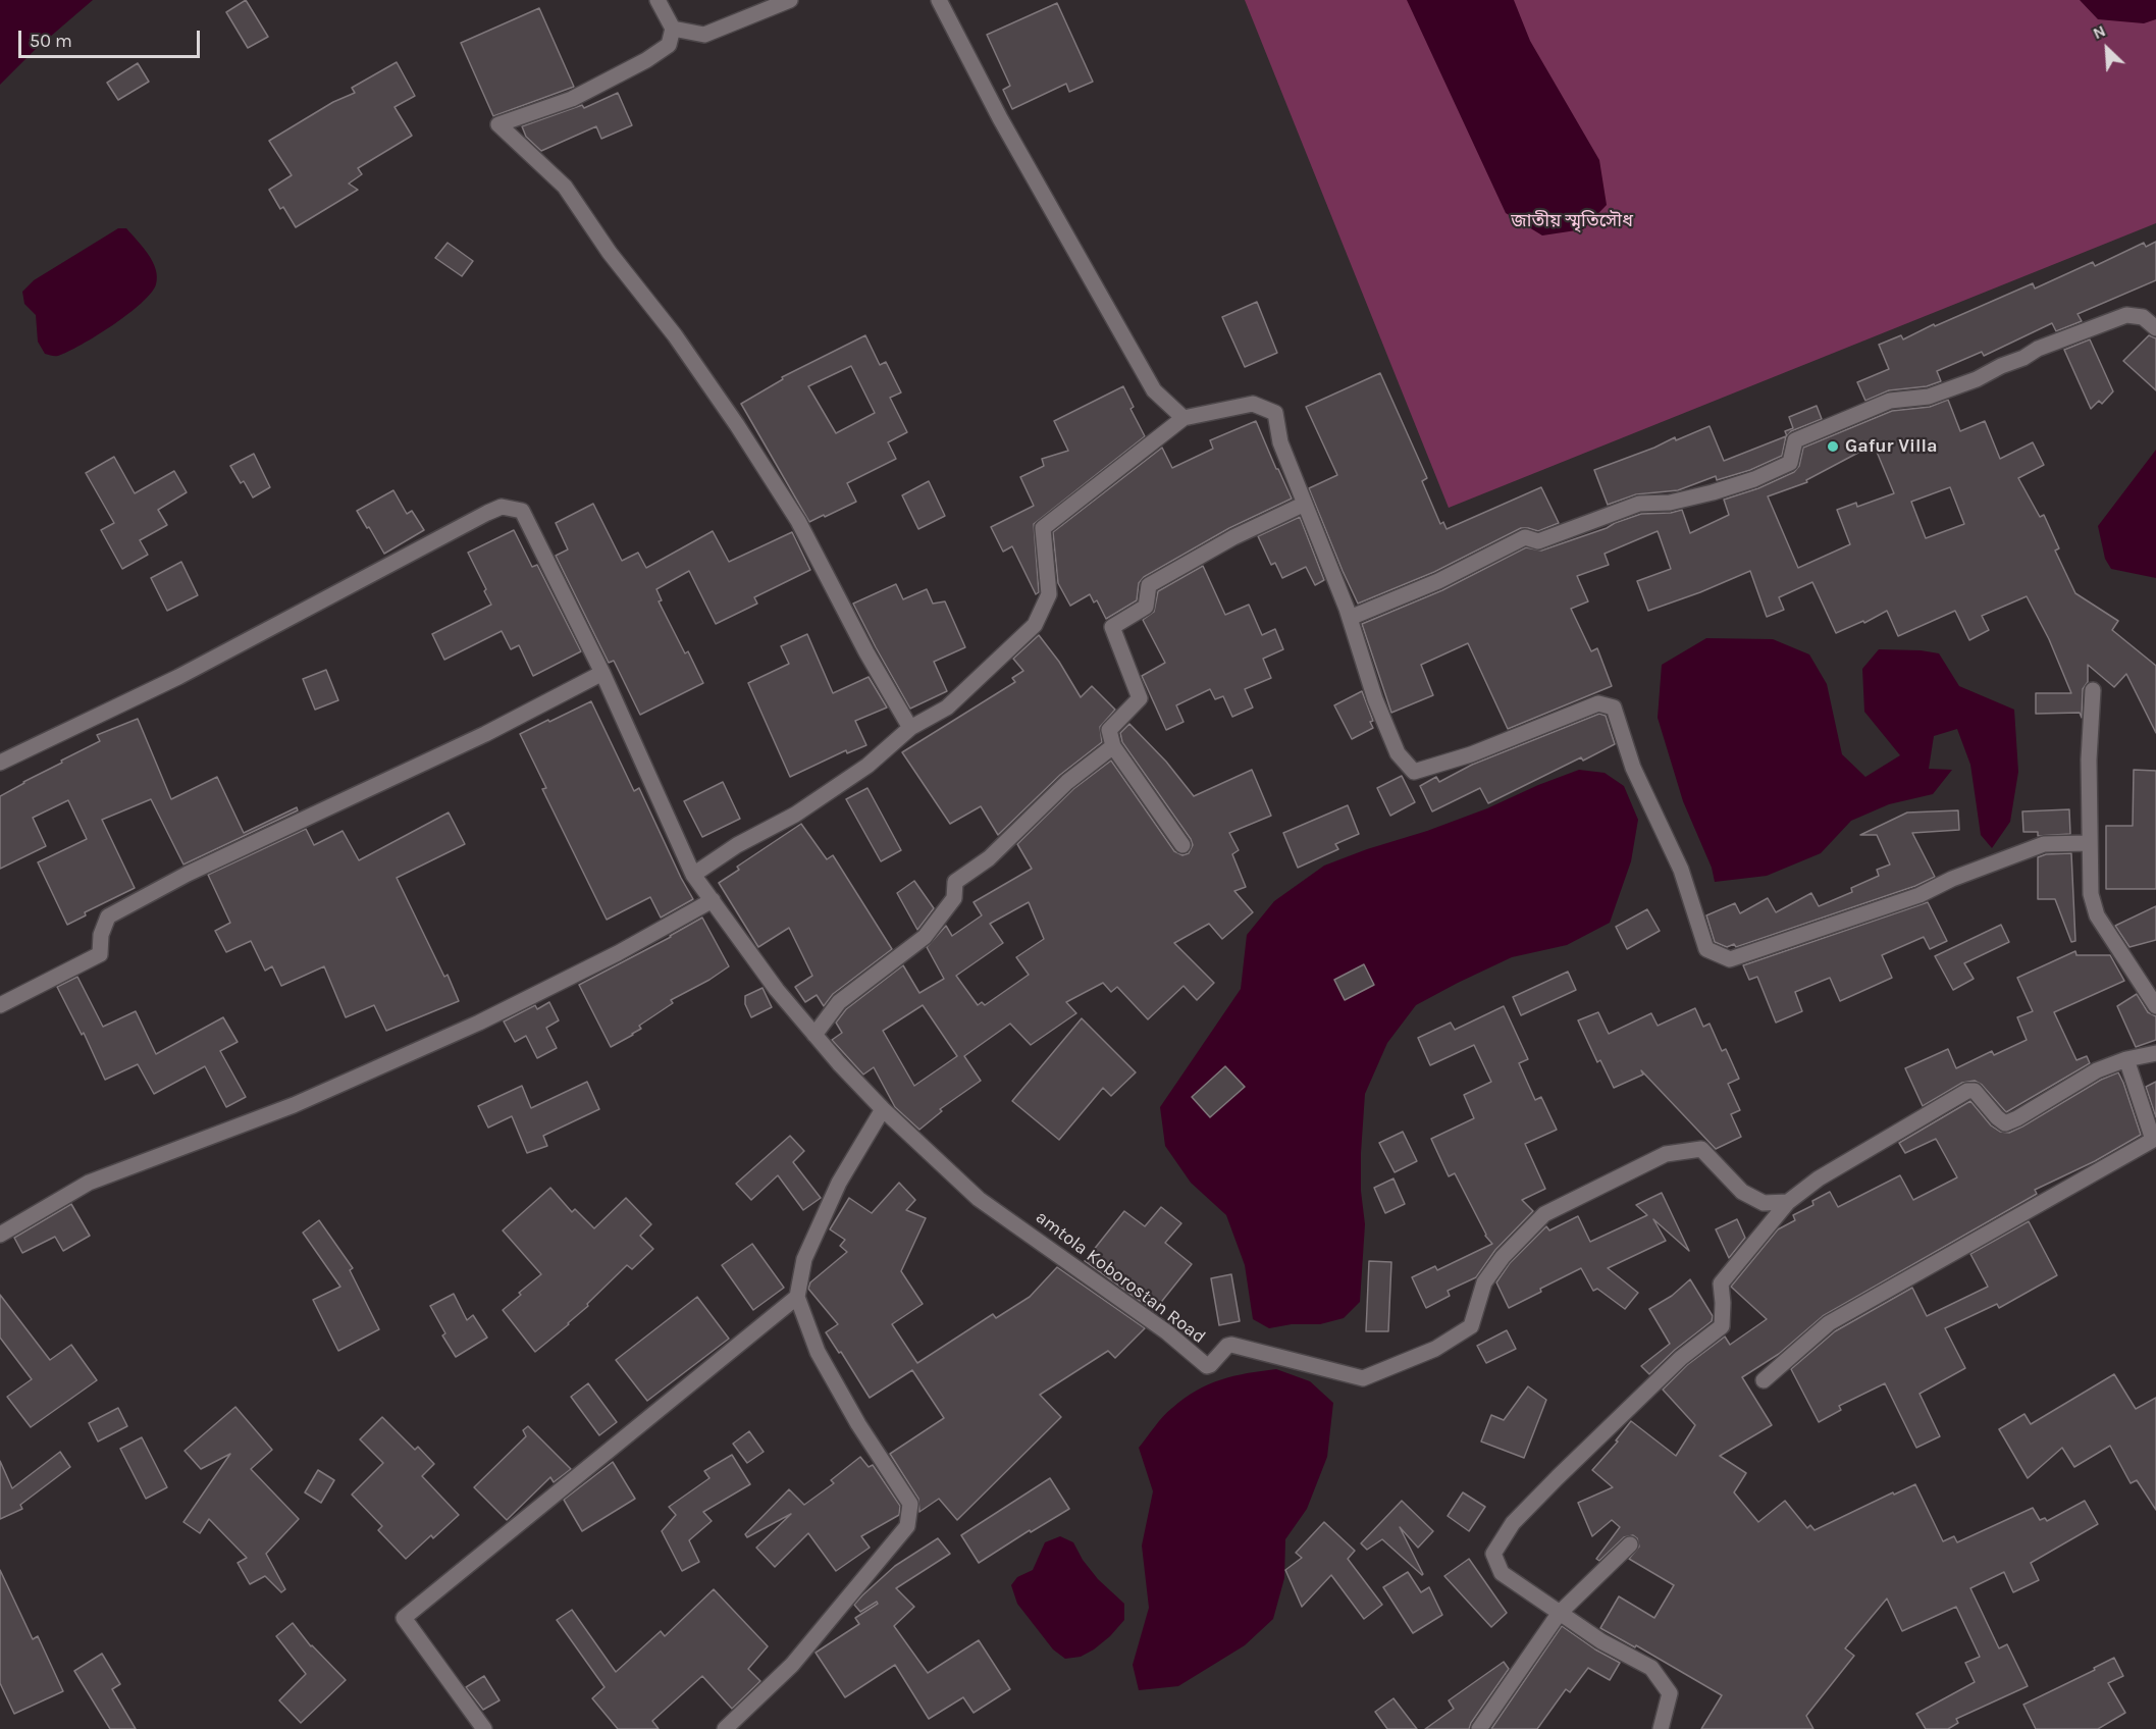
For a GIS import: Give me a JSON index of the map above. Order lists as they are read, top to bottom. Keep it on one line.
{"streets":{"street":["amtola Koborostan Road"]},"parks":["জাতীয় স্মৃতিসৌধ"],"places":["Gafur Villa"],"scale_bar":"50 m","north":"top left"}
